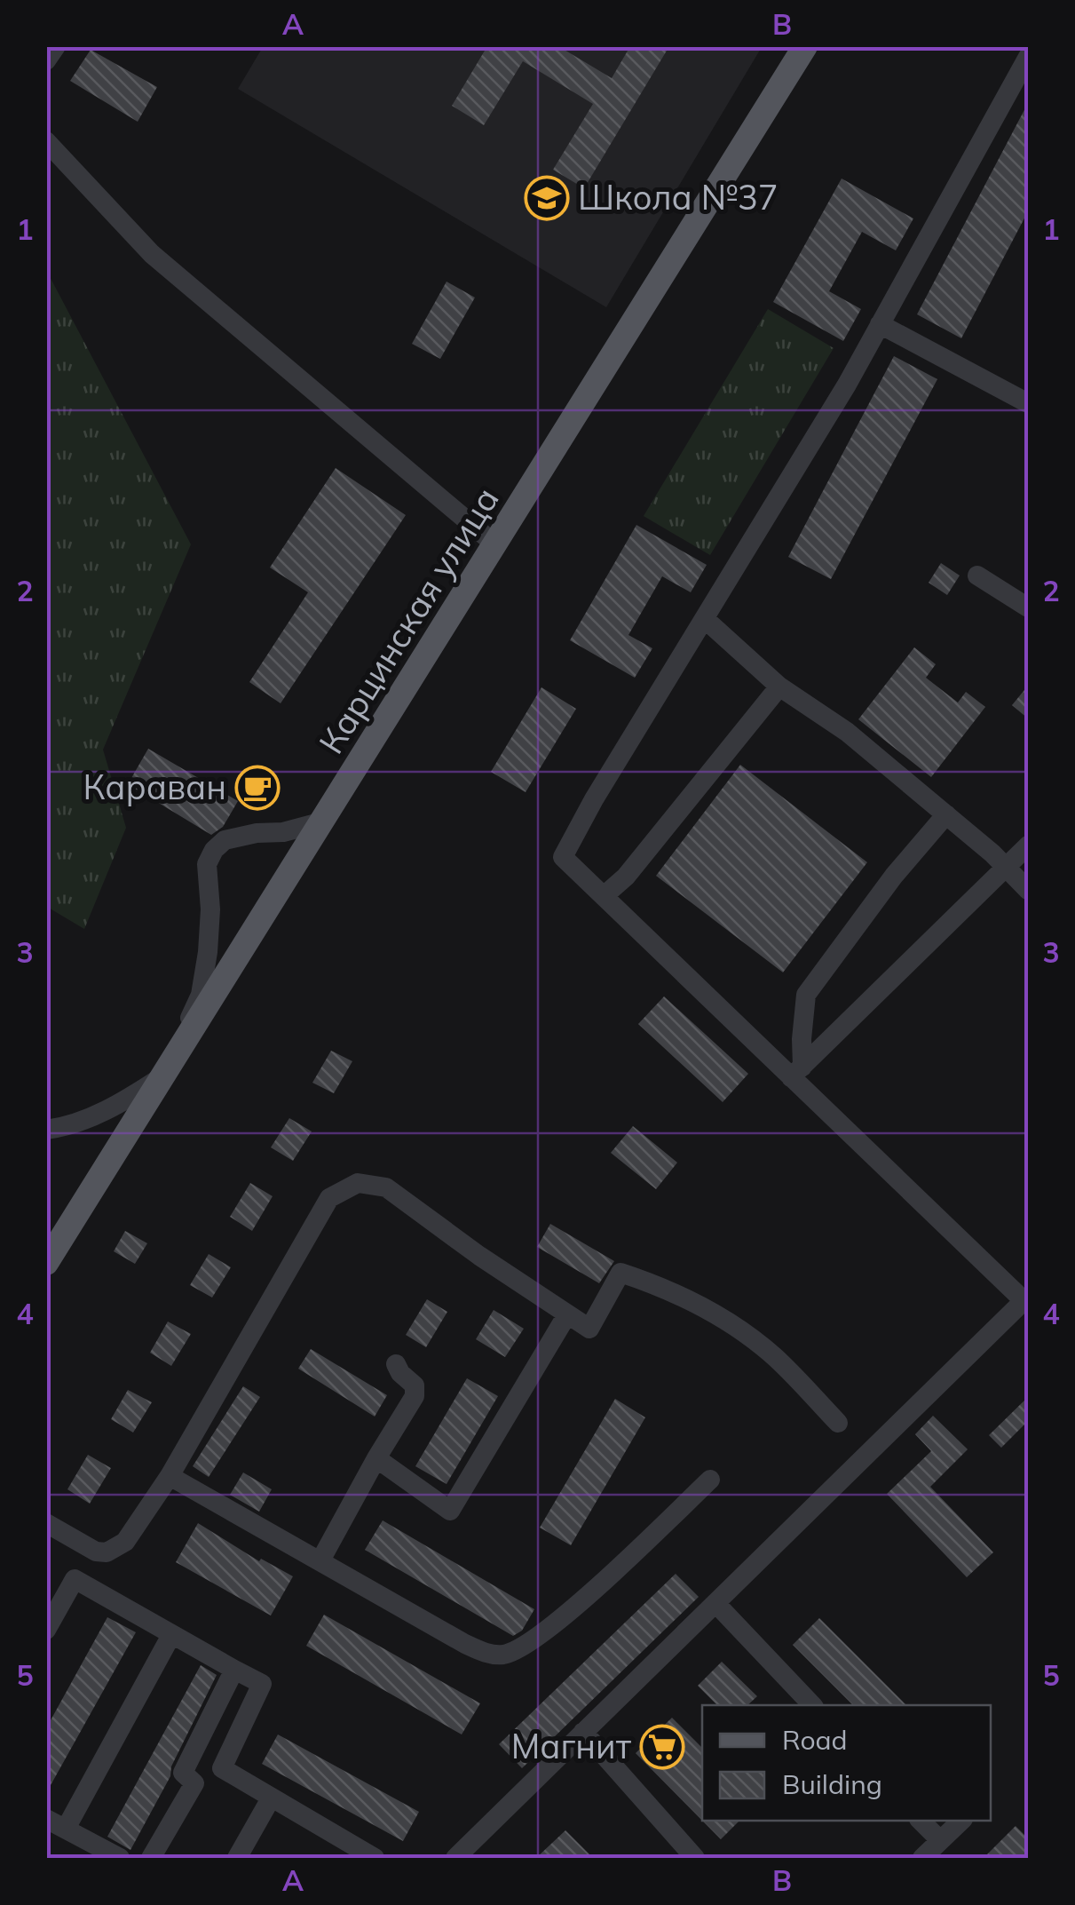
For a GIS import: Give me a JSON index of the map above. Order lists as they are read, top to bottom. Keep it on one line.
{"streets":{"main road":["Карцинская улица"]},"places":{"school or university":["Школа №37"],"cafe":["Караван"],"supermarket":["Магнит"]},"legend":["Road","Building"],"grid":{"columns":["A","B"],"rows":["1","2","3","4","5"]}}
